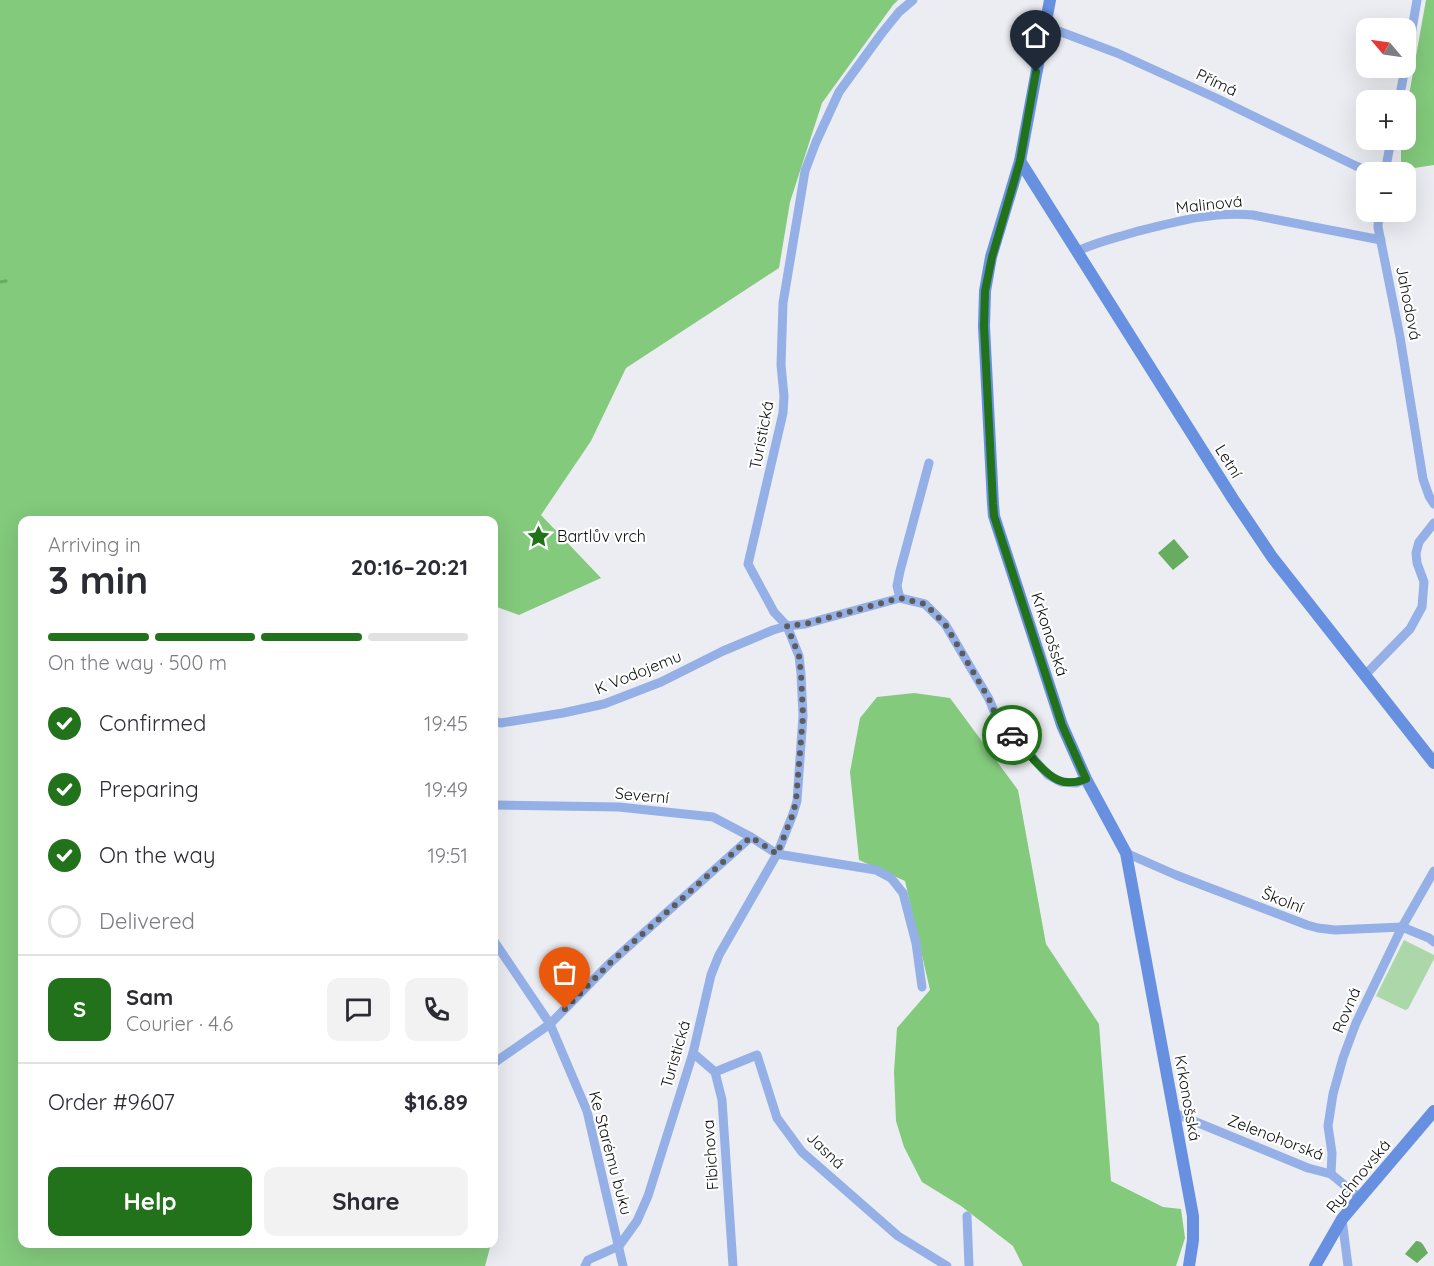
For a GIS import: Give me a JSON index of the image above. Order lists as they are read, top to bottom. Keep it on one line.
{"streets":{"street":["Přímá","Malinová","Jahodová","Turistická","Letní","Krkonošská","K Vodojemu","Severní","Školní","Rovná","Zelenohorská","Jasná","Ke Starému buku","Fibichova","Rychnovská"]},"crossings":[["Přímá","Krkonošská"],["Malinová","Jahodová"],["Malinová","Letní"],["Turistická","K Vodojemu"],["Turistická","Severní"],["Turistická","Ke Starému buku"],["Letní","Krkonošská"],["Krkonošská","Školní"],["Krkonošská","Zelenohorská"],["Školní","Rovná"],["Rovná","Zelenohorská"],["Zelenohorská","Rychnovská"],["Jasná","Fibichova"]],"places":{"place":["Bartlův vrch"]},"north":"top left","page":{"map_buttons":["+","−"],"heading":["3 min","Arriving in","20:16–20:21"],"panel":["Sam","Courier · 4.6","Order #9607","$16.89"],"bar":"On the way · 500 m","list":[["Confirmed","19:45"],["Preparing","19:49"],["On the way","19:51"],"Delivered"],"round":"S","buttons":["Help","Share"]}}
